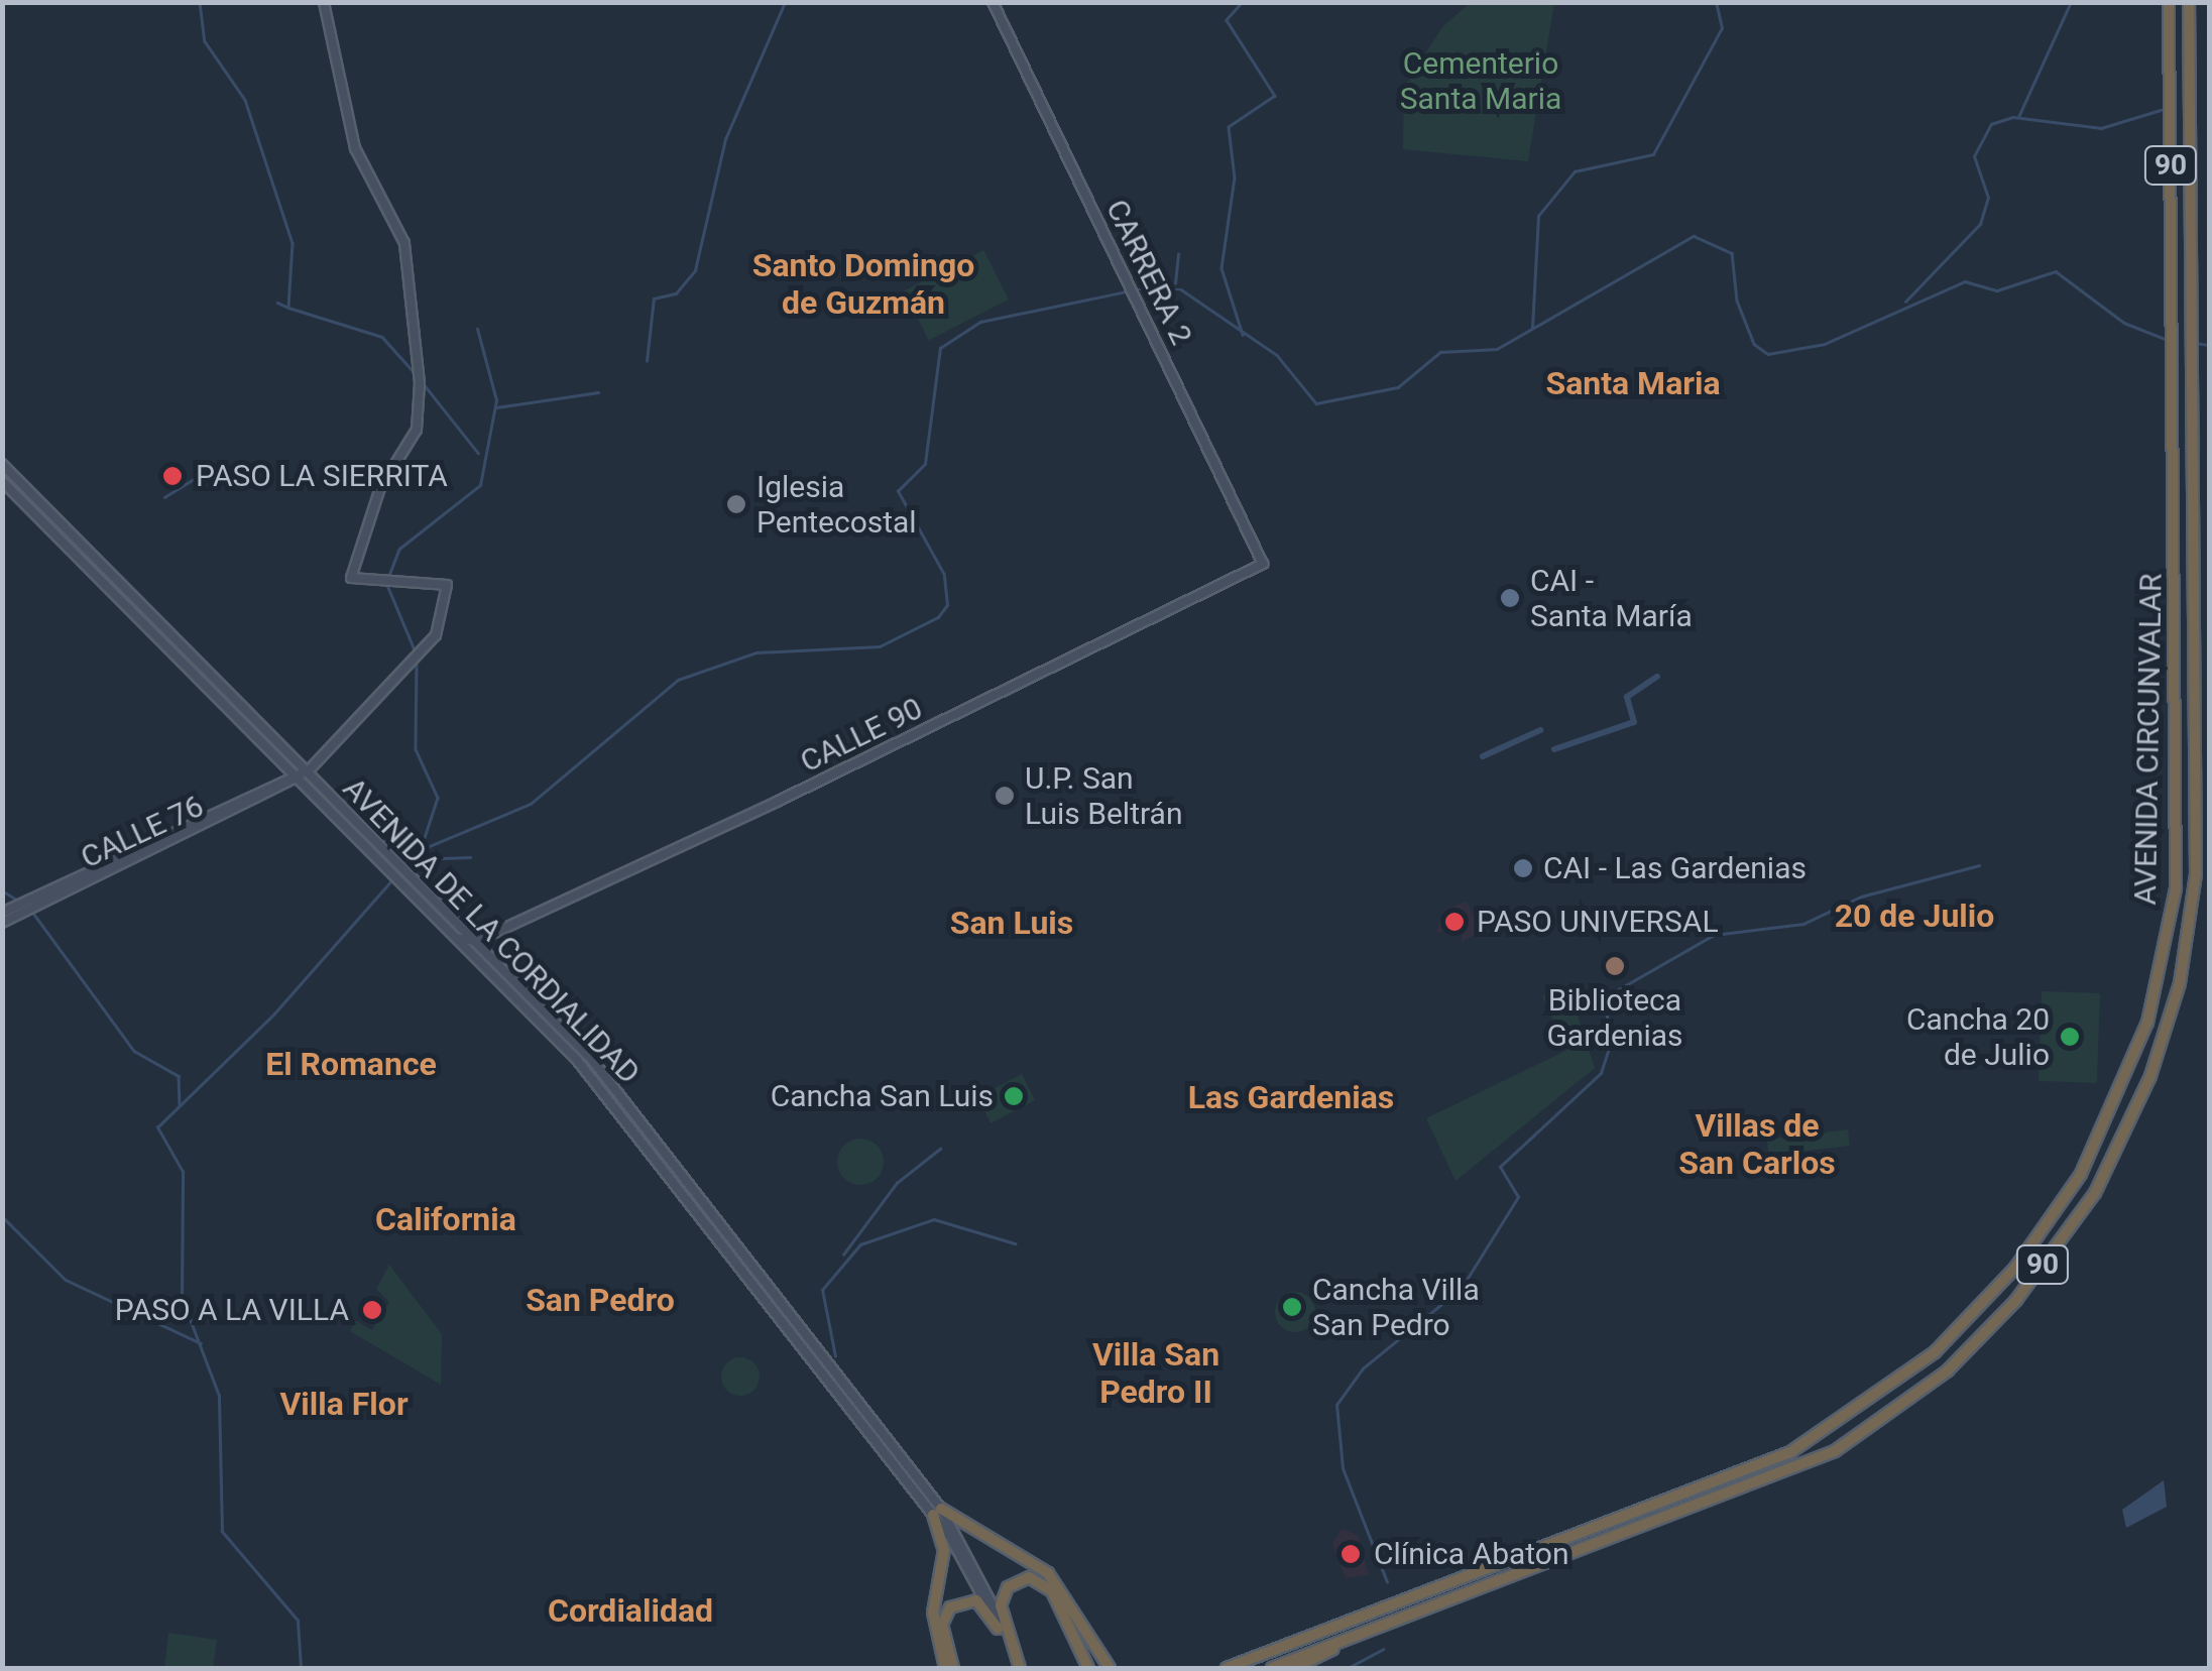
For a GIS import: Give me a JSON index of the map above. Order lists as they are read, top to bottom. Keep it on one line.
{"streets":{"highway":["90","AVENIDA CIRCUNVALAR"],"street":["CARRERA 2","CALLE 90","CALLE 76","AVENIDA DE LA CORDIALIDAD"]},"crossings":[["CARRERA 2","CALLE 90"],["CALLE 90","AVENIDA DE LA CORDIALIDAD"],["CALLE 76","AVENIDA DE LA CORDIALIDAD"]],"districts":["Santo Domingo de Guzmán","Santa Maria","20 de Julio","San Luis","El Romance","Las Gardenias","Villas de San Carlos","California","San Pedro","Villa San Pedro II","Villa Flor","Cordialidad"],"parks":["Cementerio Santa Maria"],"places":["PASO LA SIERRITA","Iglesia Pentecostal","CAI - Santa María","U.P. San Luis Beltrán","CAI - Las Gardenias","PASO UNIVERSAL","Biblioteca Gardenias","Cancha 20 de Julio","Cancha San Luis","Cancha Villa San Pedro","PASO A LA VILLA","Clínica Abaton"]}
